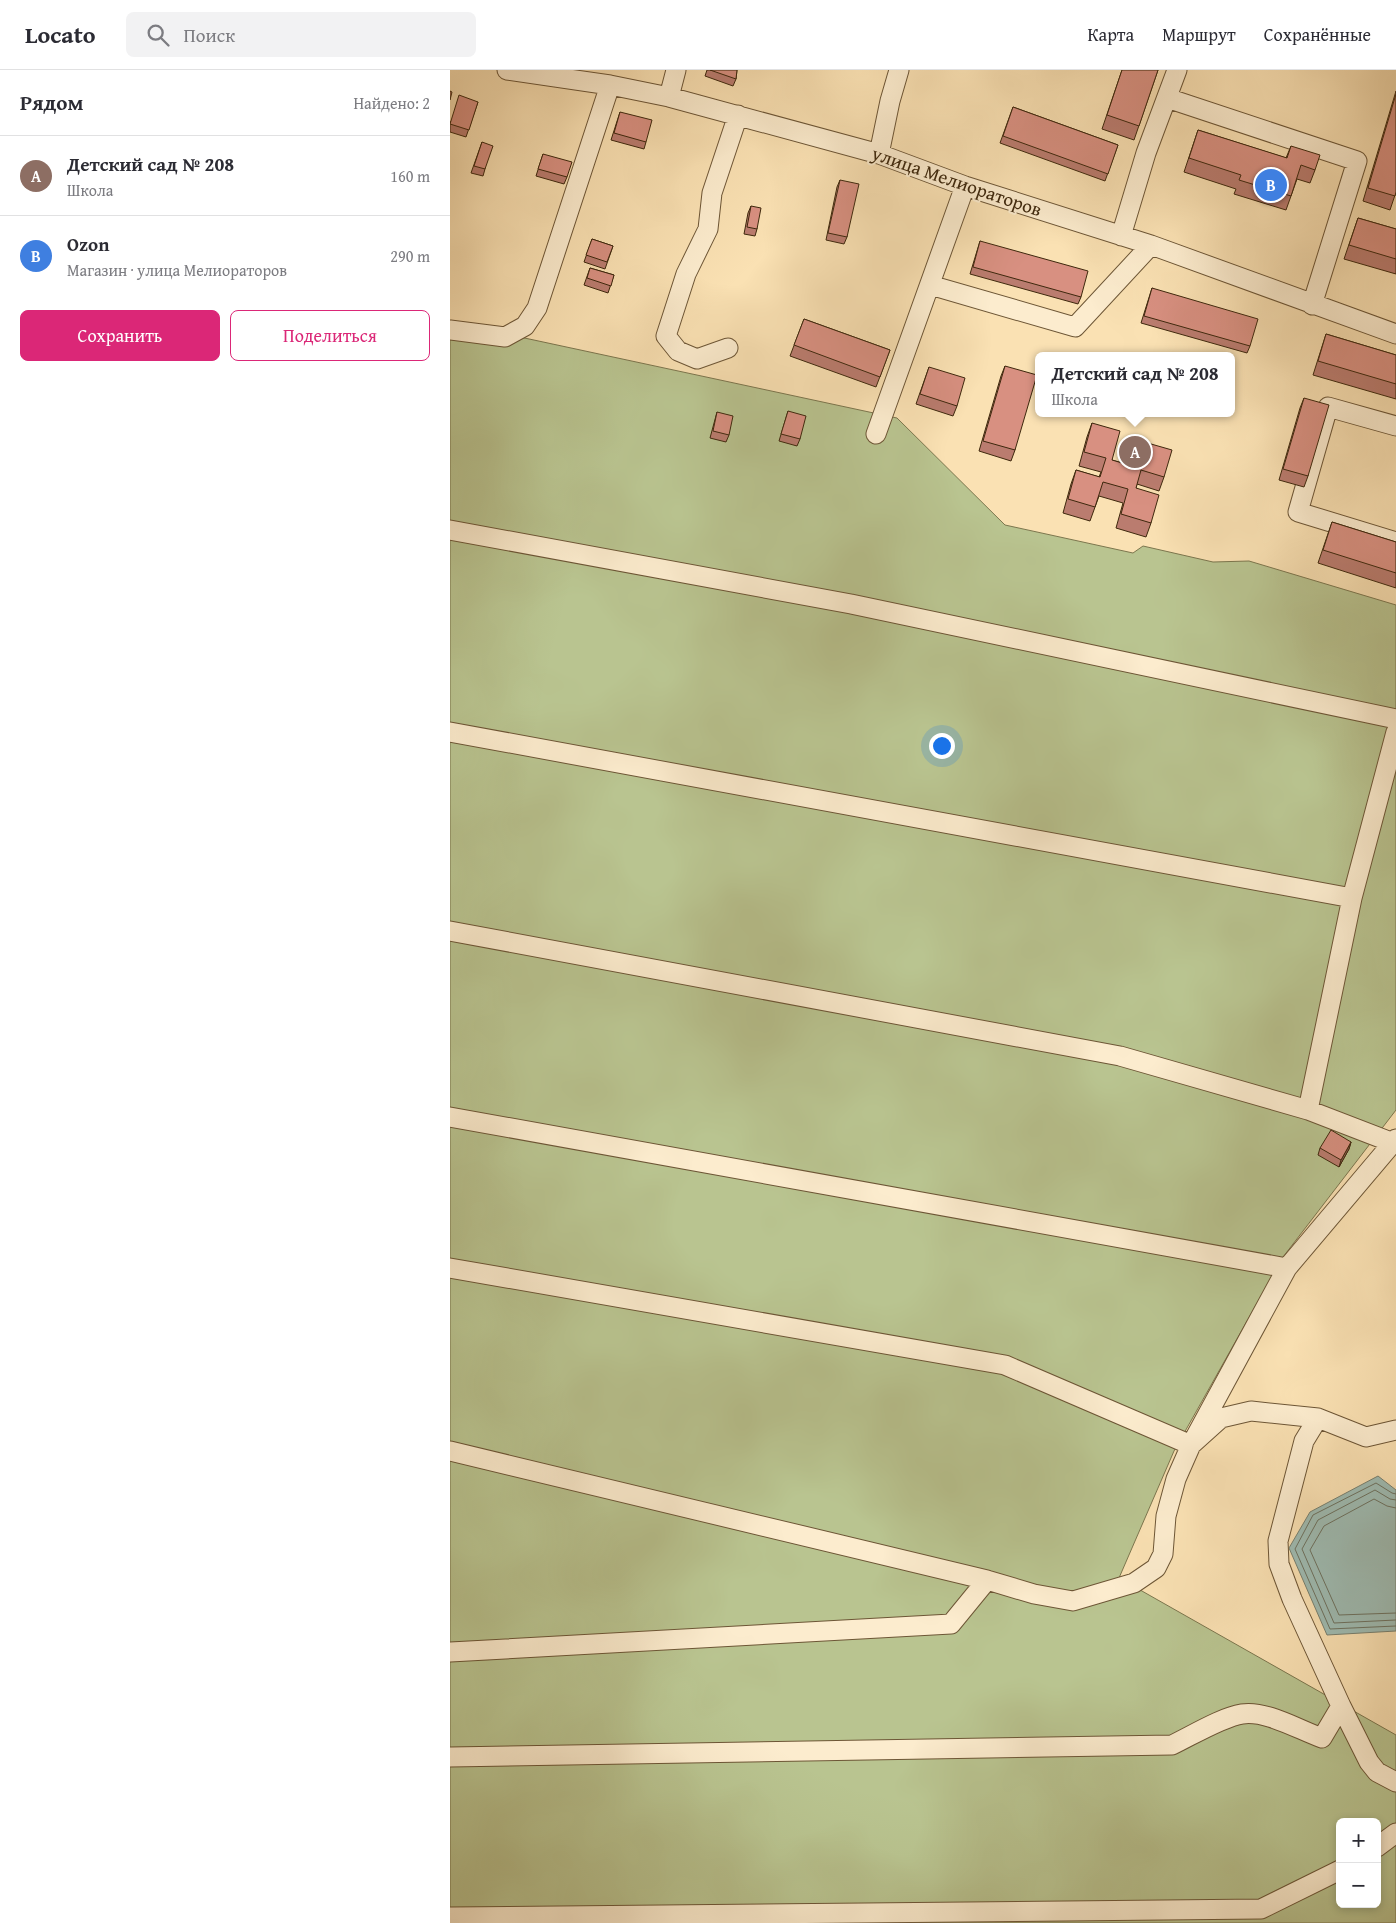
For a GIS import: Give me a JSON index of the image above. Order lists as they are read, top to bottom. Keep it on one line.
{"streets":{"street":["улица Мелиораторов"]},"page":{"header":"Locato","search":"Поиск","nav":["Карта","Маршрут","Сохранённые"],"heading":["Рядом","Найдено: 2"],"list":[{"mark":"A","name":"Детский сад № 208","note":"Школа","value":"160 m"},{"mark":"B","name":"Ozon","note":"Магазин · улица Мелиораторов","value":"290 m"}],"pins":["B","A"],"buttons":["Сохранить","Поделиться"],"popup":["Детский сад № 208","Школа"],"map_buttons":["+","−"]}}
